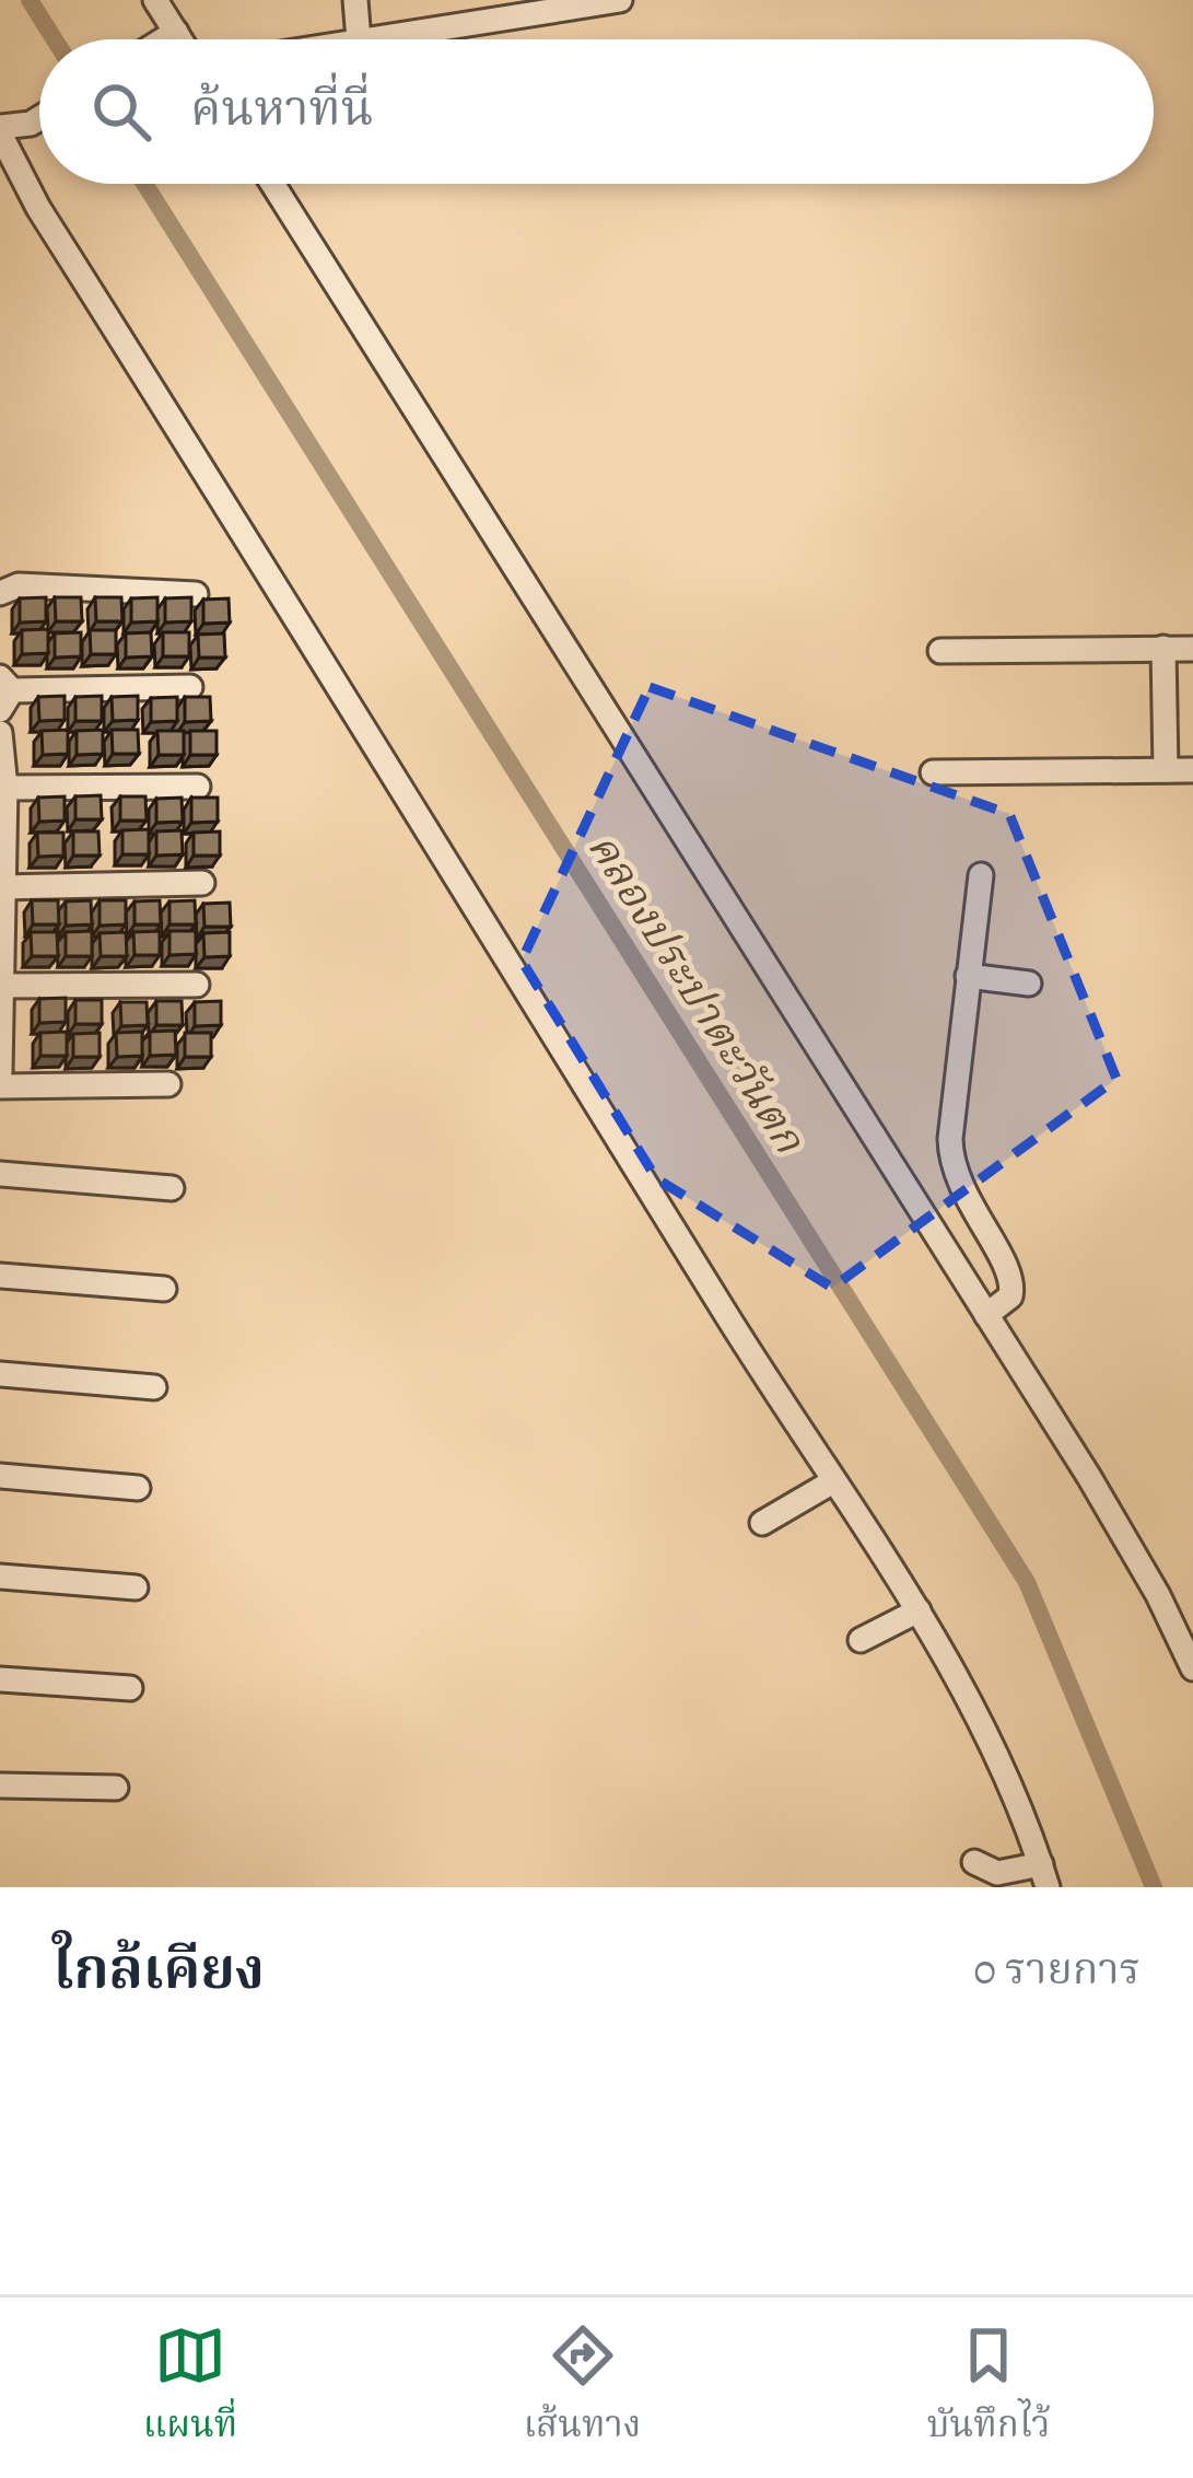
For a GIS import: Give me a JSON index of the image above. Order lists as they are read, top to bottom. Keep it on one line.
{"water":["คลองประปาตะวันตก"],"page":{"search":"ค้นหาที่นี่","heading":["ใกล้เคียง","0 รายการ"],"nav":["แผนที่","เส้นทาง","บันทึกไว้"]}}
